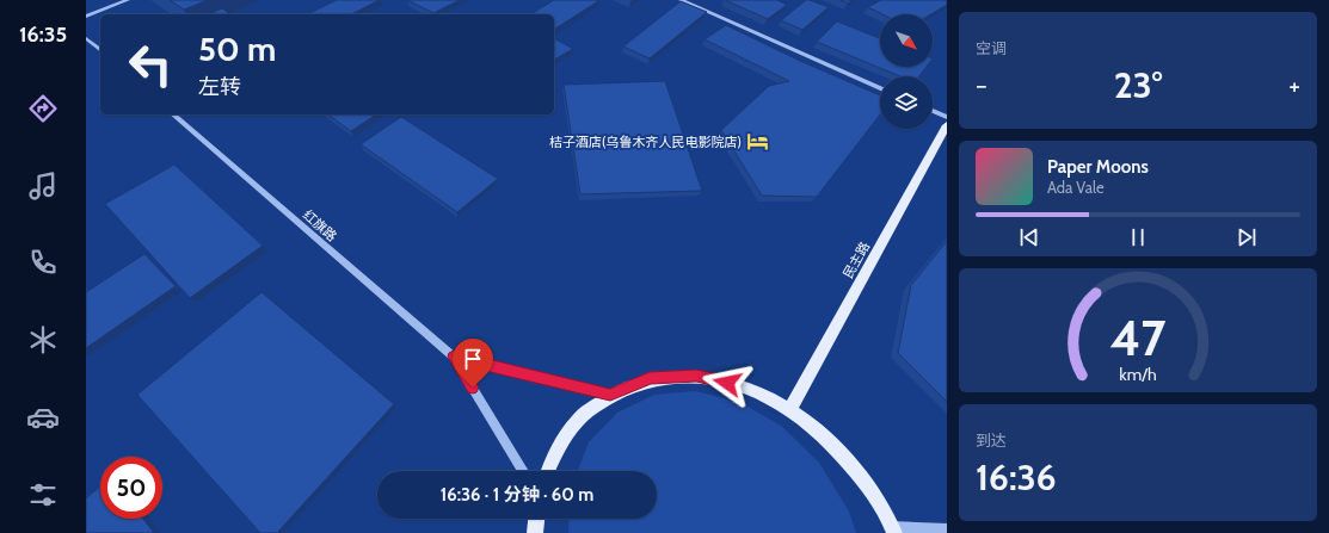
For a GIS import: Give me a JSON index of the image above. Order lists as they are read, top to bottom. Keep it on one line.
{"streets":{"main road":["民主路"],"street":["红旗路"]},"places":{"hotel":["桔子酒店(乌鲁木齐人民电影院店)"]},"north":"bottom right","page":{"tabs":"16:35","tile":["空调",["到达","16:36"]],"turn":["50 m","左转"],"heat":["−","23°","+"],"song":["Paper Moons","Ada Vale"],"limit":"50","trip":"16:36 · 1 分钟 · 60 m","gauge":["47","km/h"]}}
